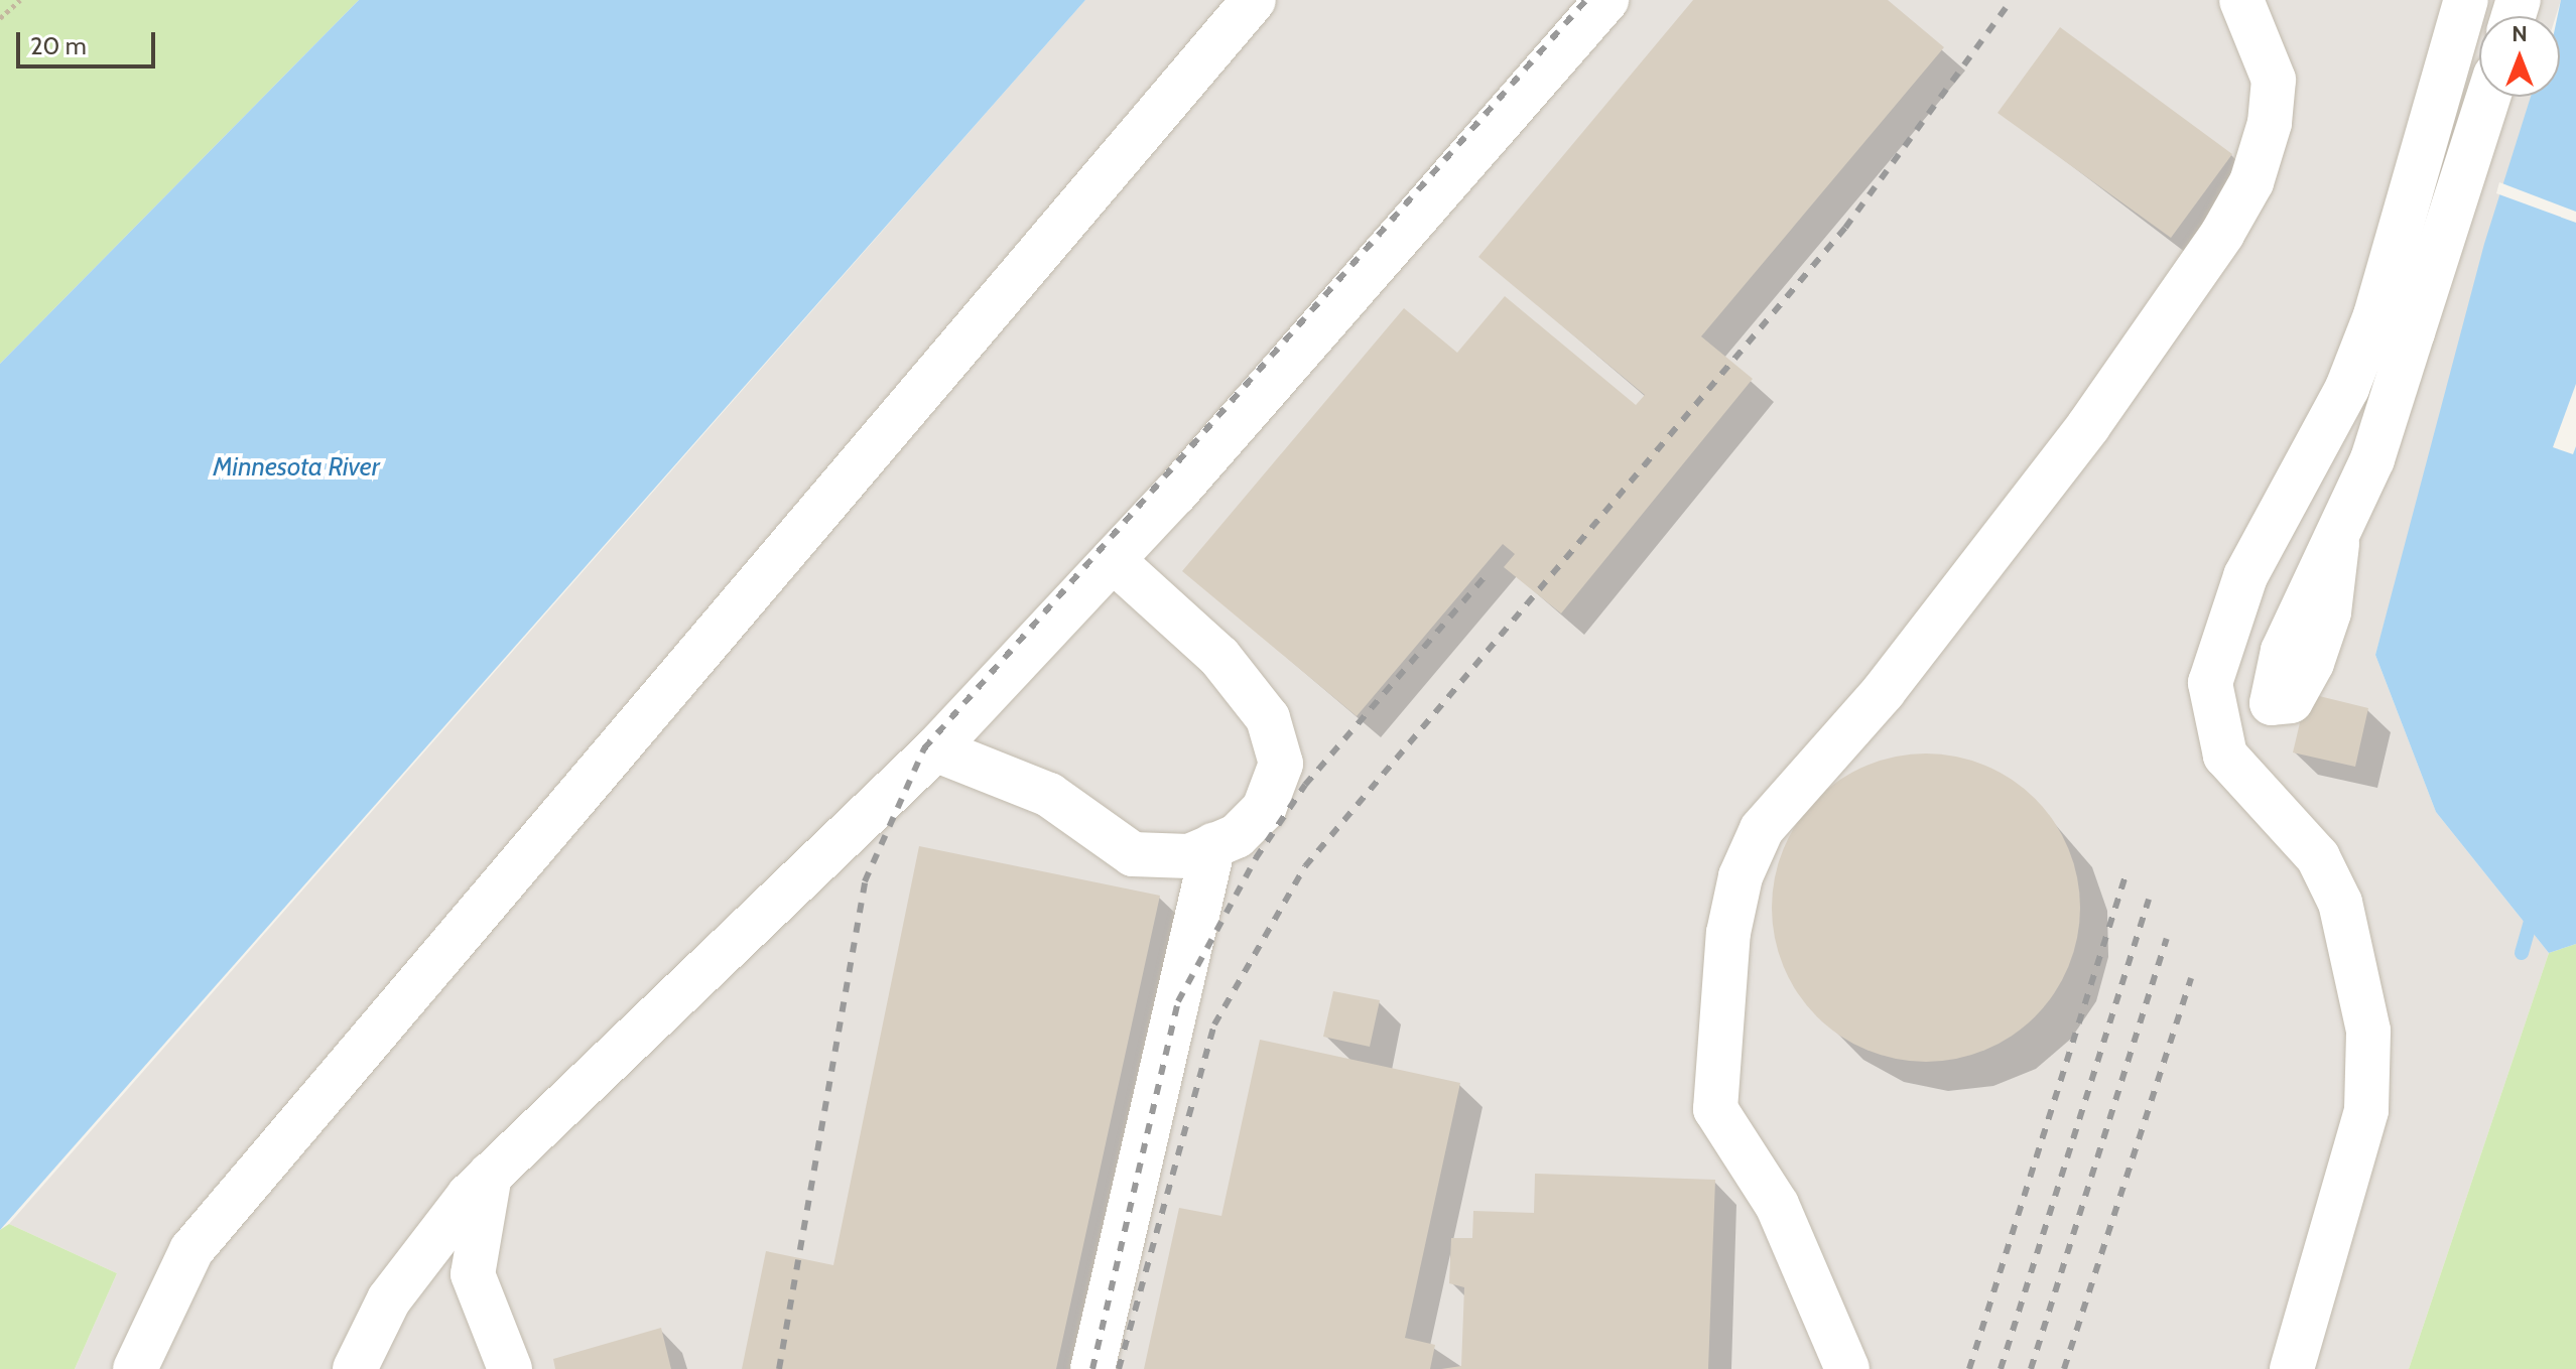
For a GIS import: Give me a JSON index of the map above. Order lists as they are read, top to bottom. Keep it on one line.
{"water":["Minnesota River"],"scale_bar":"20 m","north":"top"}
